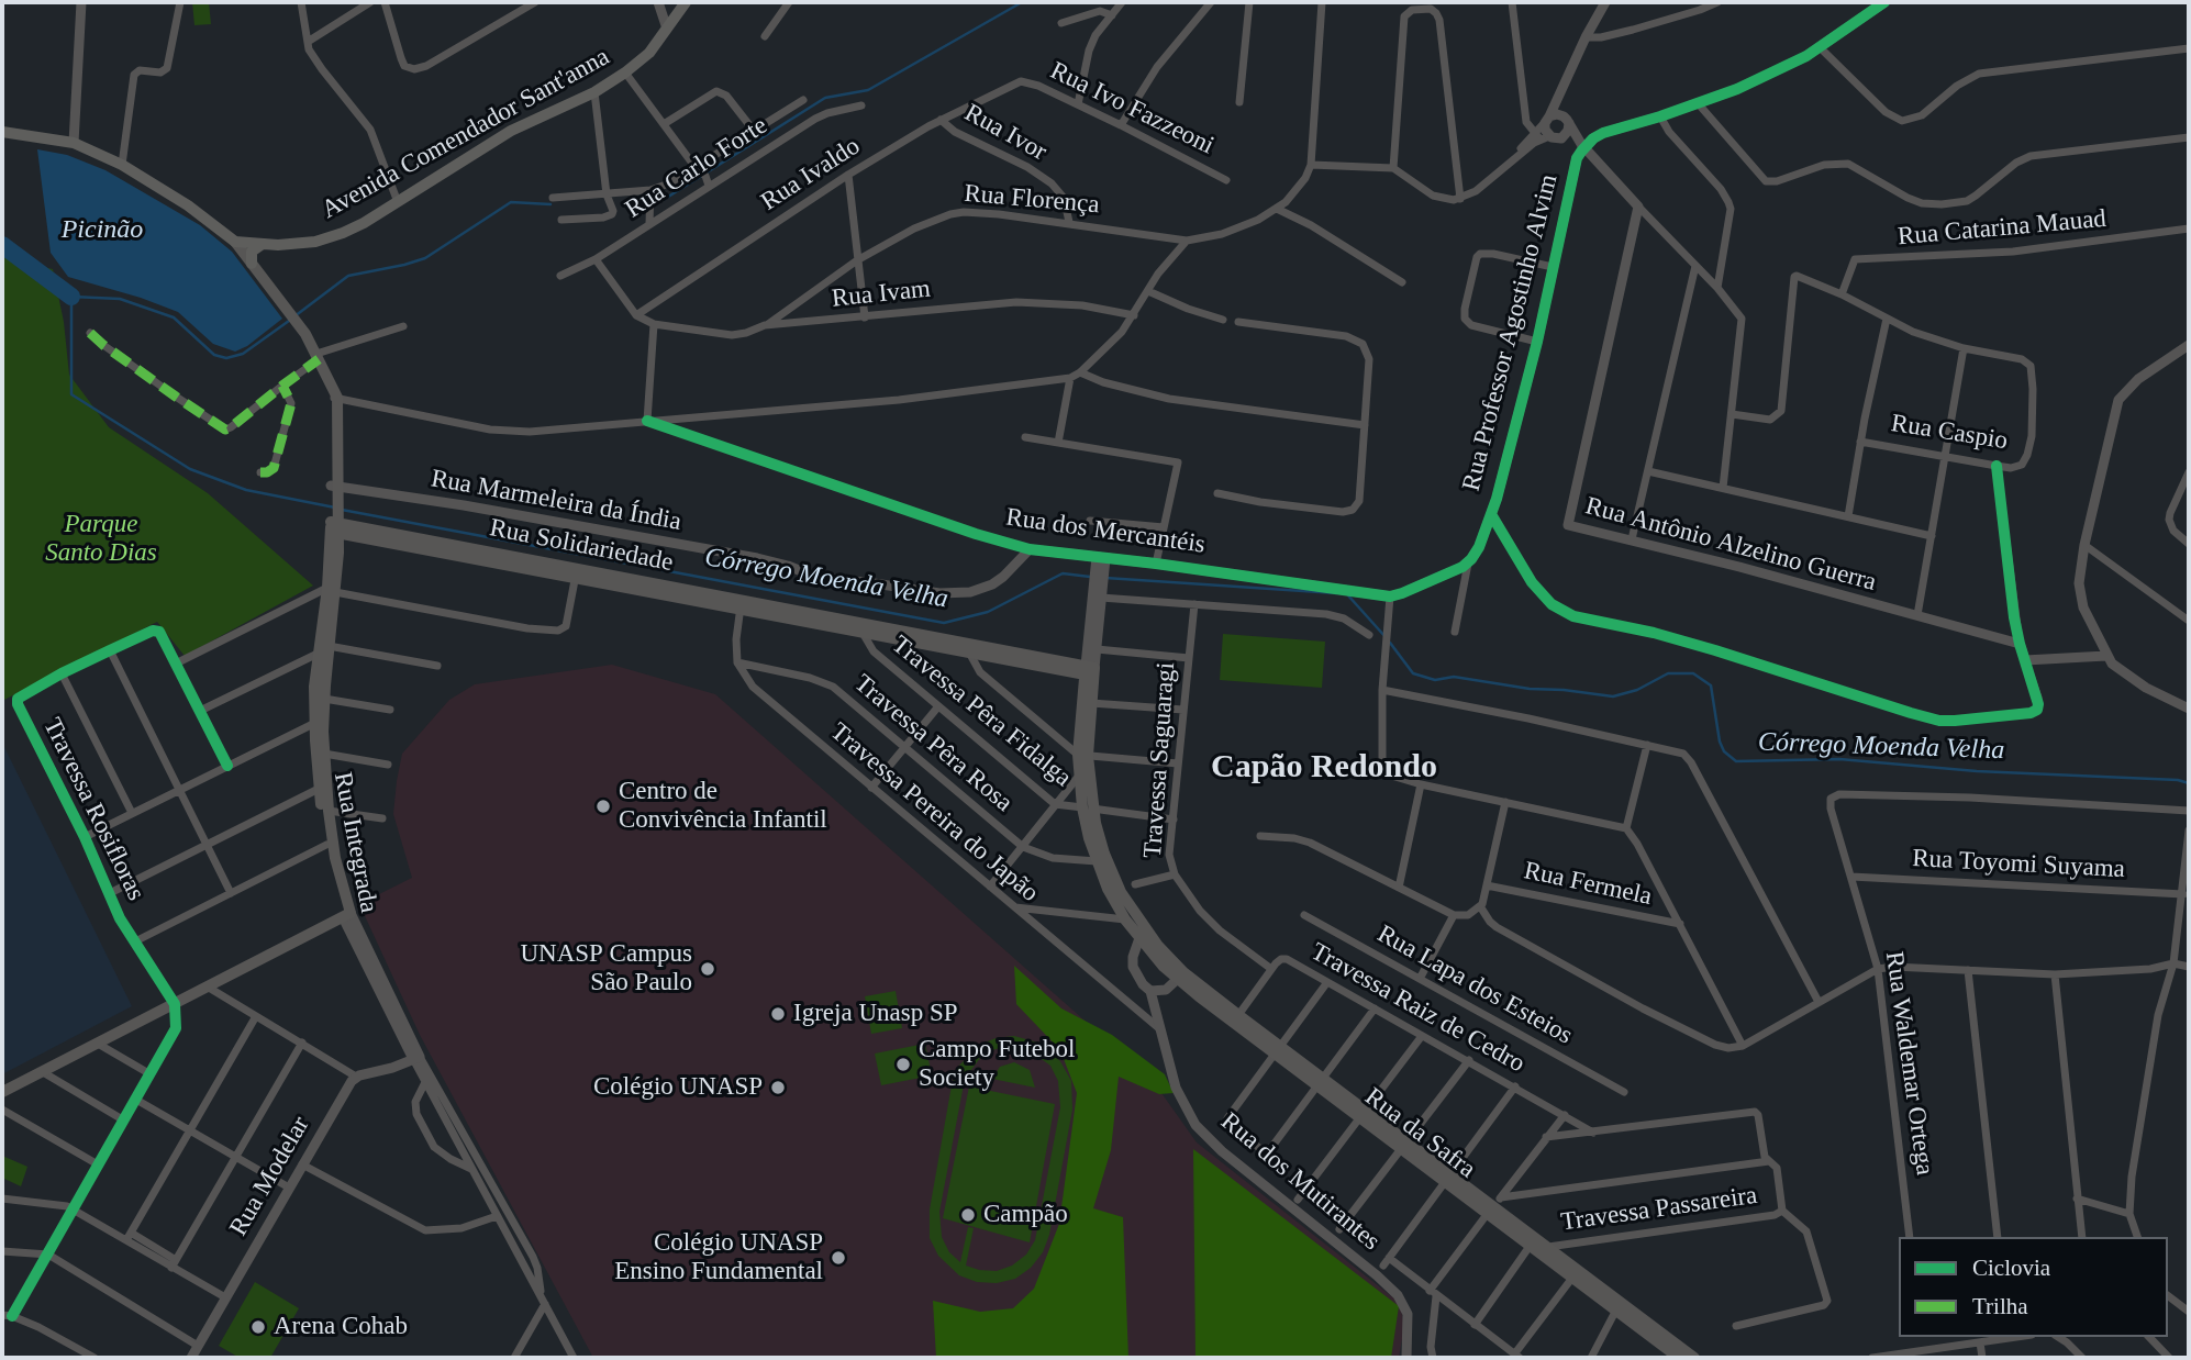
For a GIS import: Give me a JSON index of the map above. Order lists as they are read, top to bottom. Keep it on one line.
{"streets":{"main road":["Avenida Comendador Sant'anna","Rua Solidariedade","Rua Integrada","Rua da Safra"],"street":["Rua Ivo Fazzeoni","Rua Ivor","Rua Carlo Forte","Rua Ivaldo","Rua Florença","Rua Catarina Mauad","Rua Ivam","Rua Professor Agostinho Alvim","Rua Caspio","Rua Marmeleira da Índia","Rua dos Mercantéis","Rua Antônio Alzelino Guerra","Travessa Pêra Fidalga","Travessa Pêra Rosa","Travessa Saguaragi","Travessa Rosifloras","Travessa Pereira do Japão","Rua Toyomi Suyama","Rua Fermela","Rua Lapa dos Esteios","Travessa Raiz de Cedro","Rua Waldemar Ortega","Rua Modelar","Rua dos Mutirantes","Travessa Passareira"]},"crossings":[["Rua Ivo Fazzeoni","Rua Ivaldo"],["Rua Ivor","Rua Ivaldo"],["Rua Ivor","Rua Florença"],["Avenida Comendador Sant'anna","Rua Integrada"],["Rua Ivaldo","Rua Ivam"],["Rua Florença","Rua Ivam"],["Rua Professor Agostinho Alvim","Rua Caspio"],["Rua Professor Agostinho Alvim","Rua Antônio Alzelino Guerra"],["Rua Marmeleira da Índia","Rua dos Mercantéis"],["Rua Marmeleira da Índia","Rua Integrada"],["Rua Solidariedade","Travessa Pêra Fidalga"],["Rua Solidariedade","Rua Integrada"],["Travessa Pêra Fidalga","Travessa Saguaragi"],["Travessa Pêra Rosa","Travessa Pereira do Japão"],["Travessa Saguaragi","Travessa Raiz de Cedro"],["Travessa Pereira do Japão","Rua dos Mutirantes"],["Rua Toyomi Suyama","Rua Waldemar Ortega"],["Travessa Raiz de Cedro","Rua da Safra"],["Travessa Raiz de Cedro","Travessa Passareira"],["Rua da Safra","Rua dos Mutirantes"],["Rua da Safra","Travessa Passareira"]],"districts":["Capão Redondo"],"water":["Picinão","Córrego Moenda Velha"],"parks":["Parque Santo Dias"],"places":["Centro de Convivência Infantil","UNASP Campus São Paulo","Igreja Unasp SP","Campo Futebol Society","Colégio UNASP","Campão","Colégio UNASP Ensino Fundamental","Arena Cohab"],"legend":["Ciclovia","Trilha"]}
